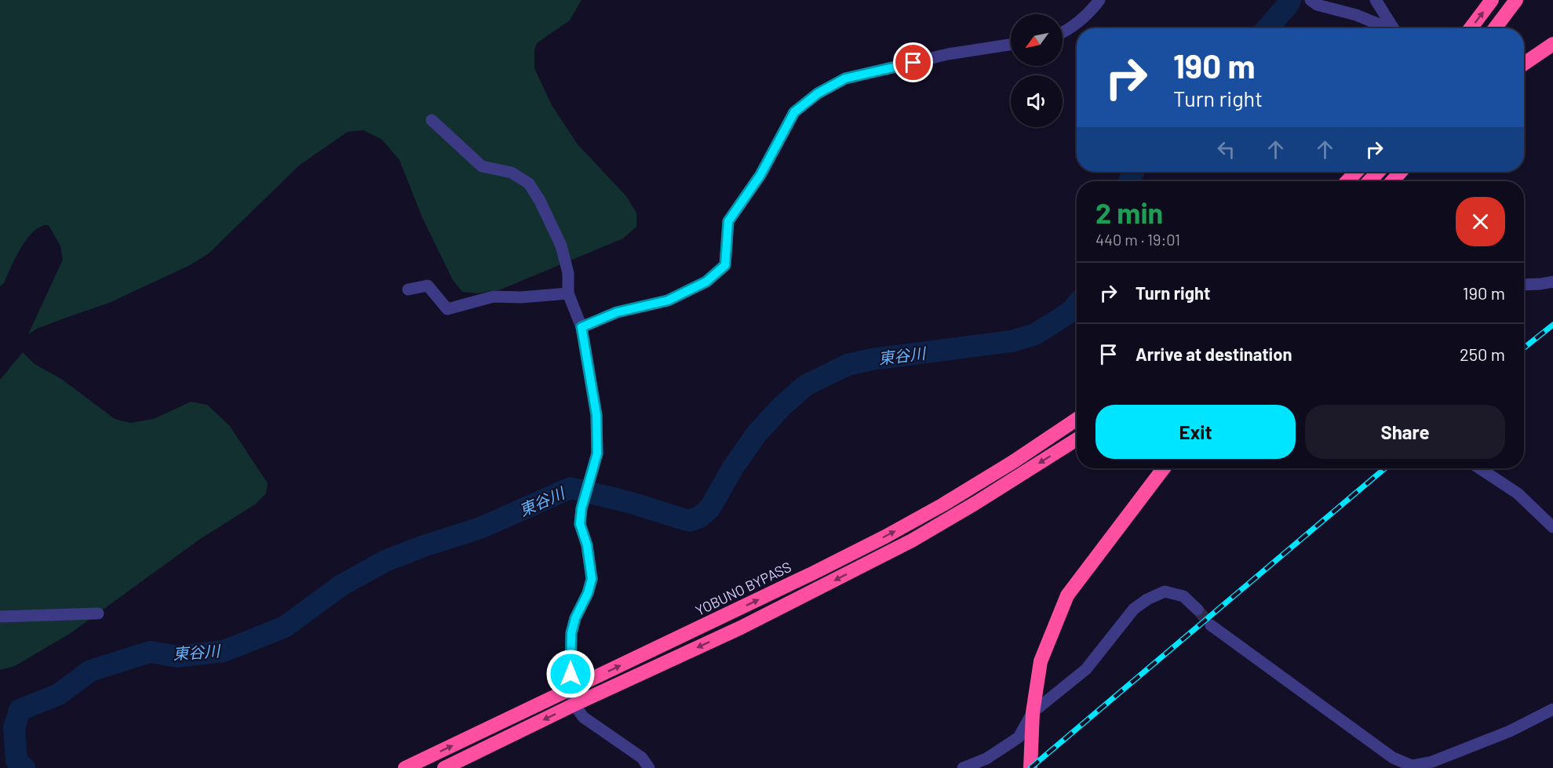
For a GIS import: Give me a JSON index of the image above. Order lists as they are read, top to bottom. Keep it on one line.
{"streets":{"highway":["YOBUNO BYPASS"]},"water":["東谷川"],"north":"bottom left","page":{"turn":["190 m","Turn right"],"heading":["2 min","440 m · 19:01"],"list":[{"name":"Turn right","value":"190 m"},{"name":"Arrive at destination","value":"250 m"}],"buttons":["Exit","Share"]}}
